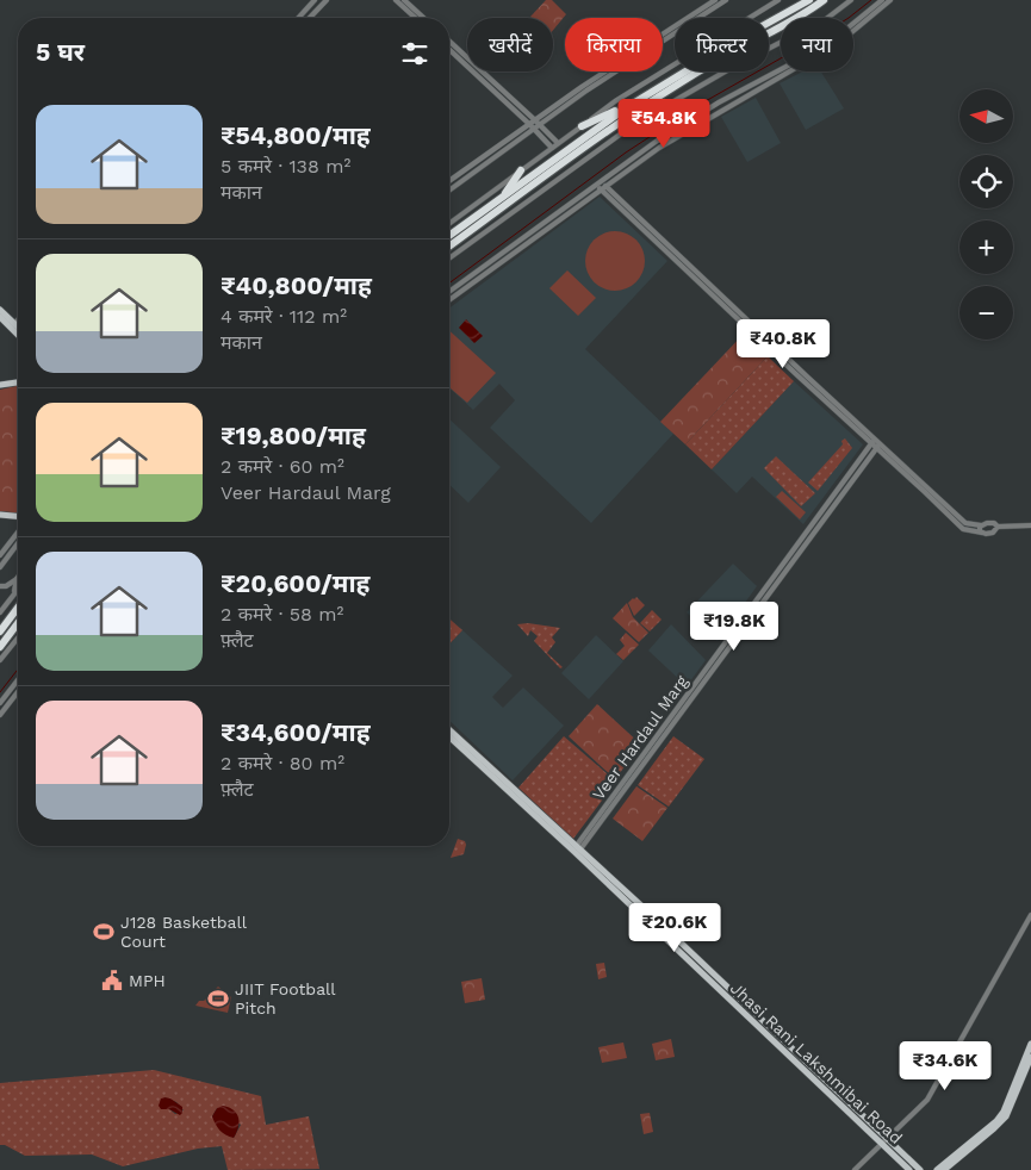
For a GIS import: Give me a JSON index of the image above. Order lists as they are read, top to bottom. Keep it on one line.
{"streets":{"main road":["Jhasi Rani Lakshmibai Road"],"street":["Veer Hardaul Marg"]},"crossings":[["Veer Hardaul Marg","Jhasi Rani Lakshmibai Road"]],"places":{"sports":["J128 Basketball Court","JIIT Football Pitch"],"public building":["MPH"]},"north":"left","page":{"chip":["खरीदें","किराया","फ़िल्टर","नया"],"heading":"5 घर","map_buttons":["+","−"],"list":[{"name":"₹54,800/माह","note":"5 कमरे · 138 m² · मकान"},{"name":"₹40,800/माह","note":"4 कमरे · 112 m² · मकान"},{"name":"₹19,800/माह","note":"2 कमरे · 60 m² · Veer Hardaul Marg"},{"name":"₹20,600/माह","note":"2 कमरे · 58 m² · फ़्लैट"},{"name":"₹34,600/माह","note":"2 कमरे · 80 m² · फ़्लैट"}],"price":["₹54.8K","₹40.8K","₹19.8K","₹20.6K","₹34.6K"]}}
